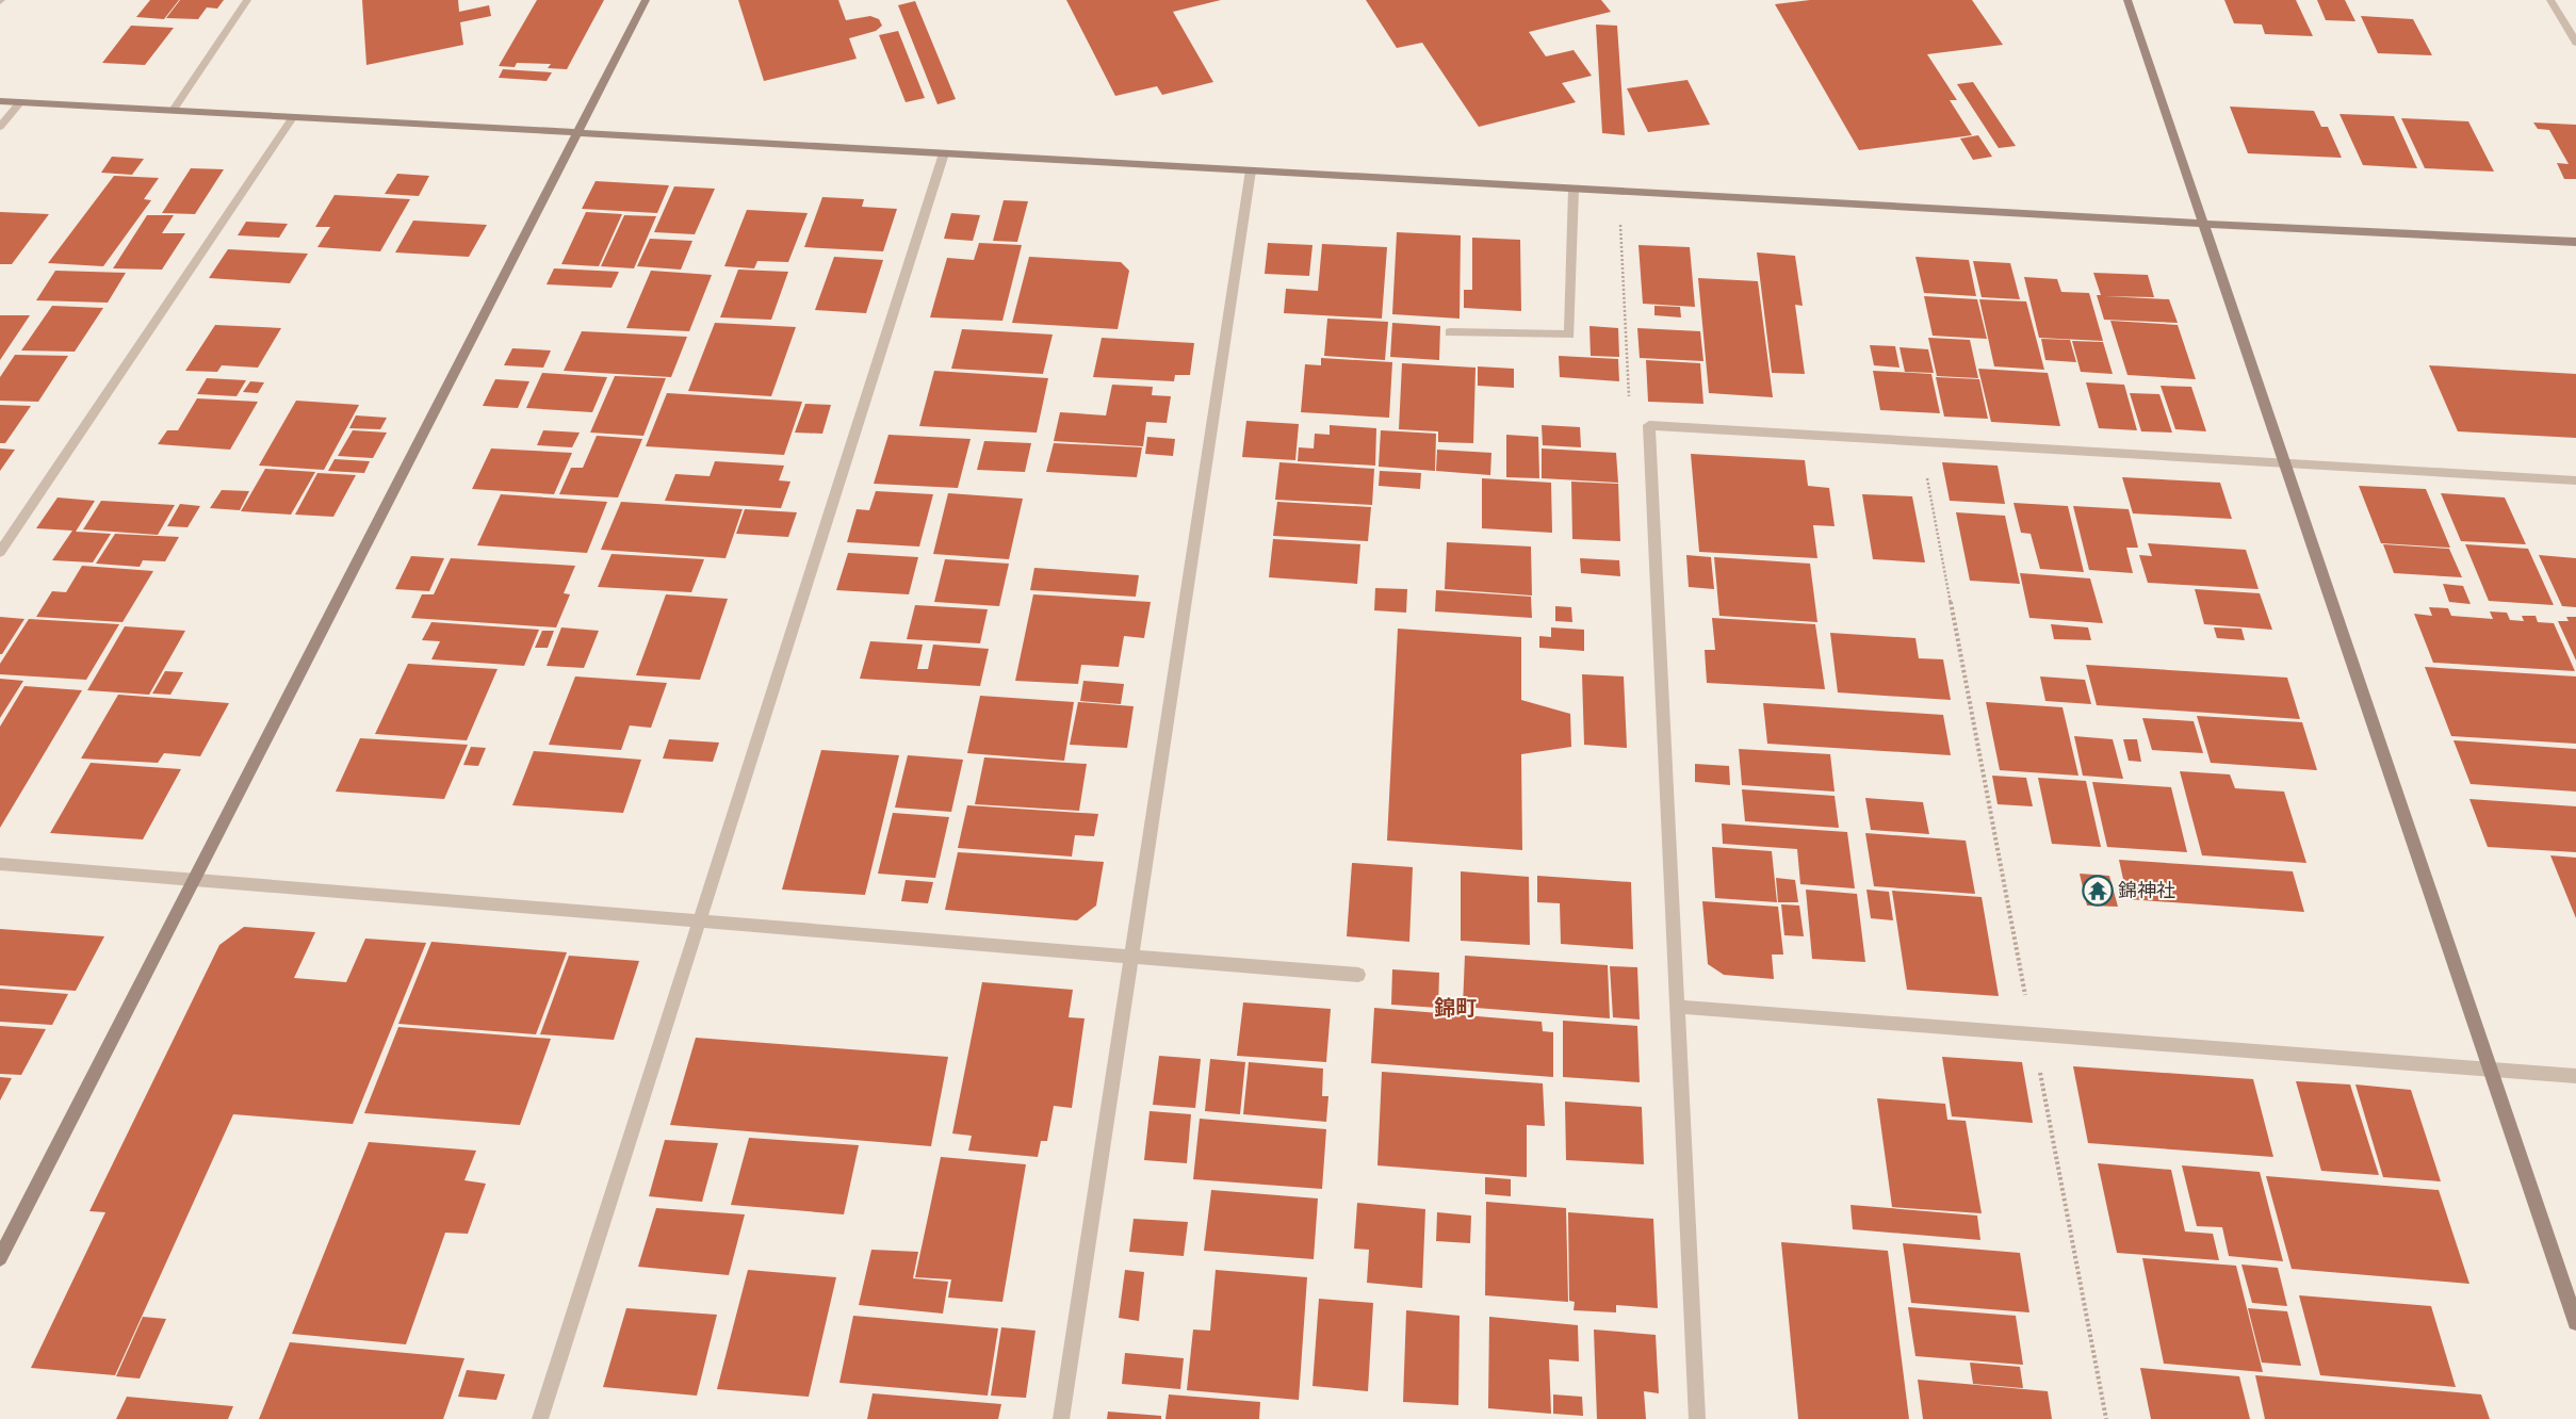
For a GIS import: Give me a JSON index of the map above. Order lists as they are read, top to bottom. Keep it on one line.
{"districts":["錦町"],"places":{"temple":["錦神社"]}}
